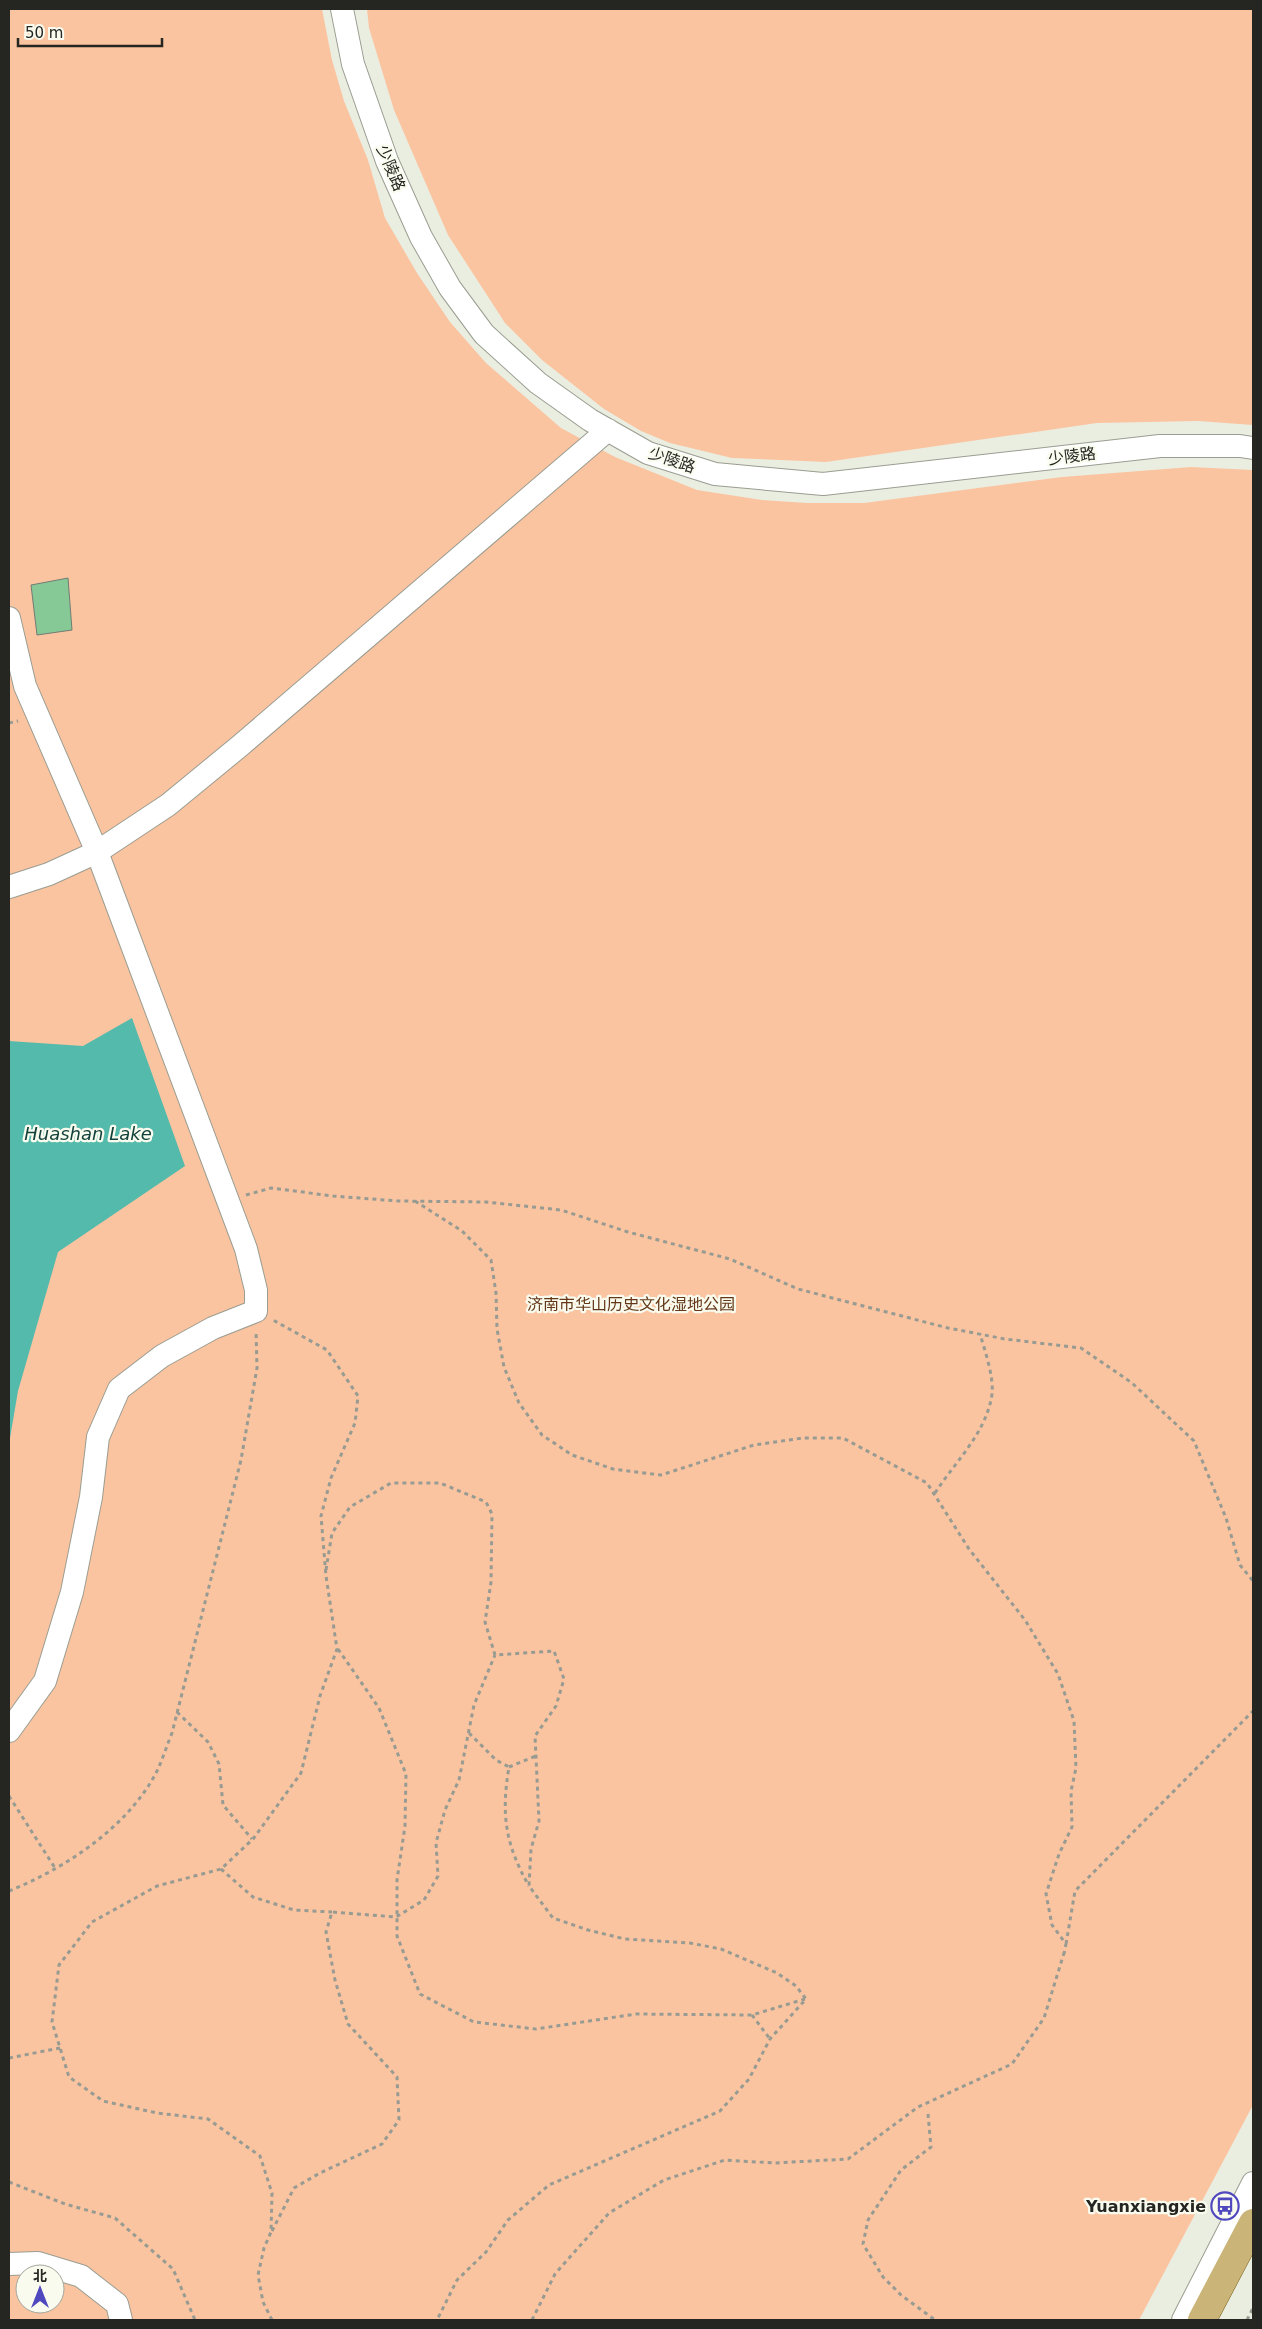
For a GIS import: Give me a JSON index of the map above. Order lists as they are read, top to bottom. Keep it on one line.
{"streets":{"street":["少陵路"]},"water":["Huashan Lake"],"parks":["济南市华山历史文化湿地公园"],"places":{"bus stop":["Yuanxiangxie"]},"scale_bar":"50 m","north":"top"}
